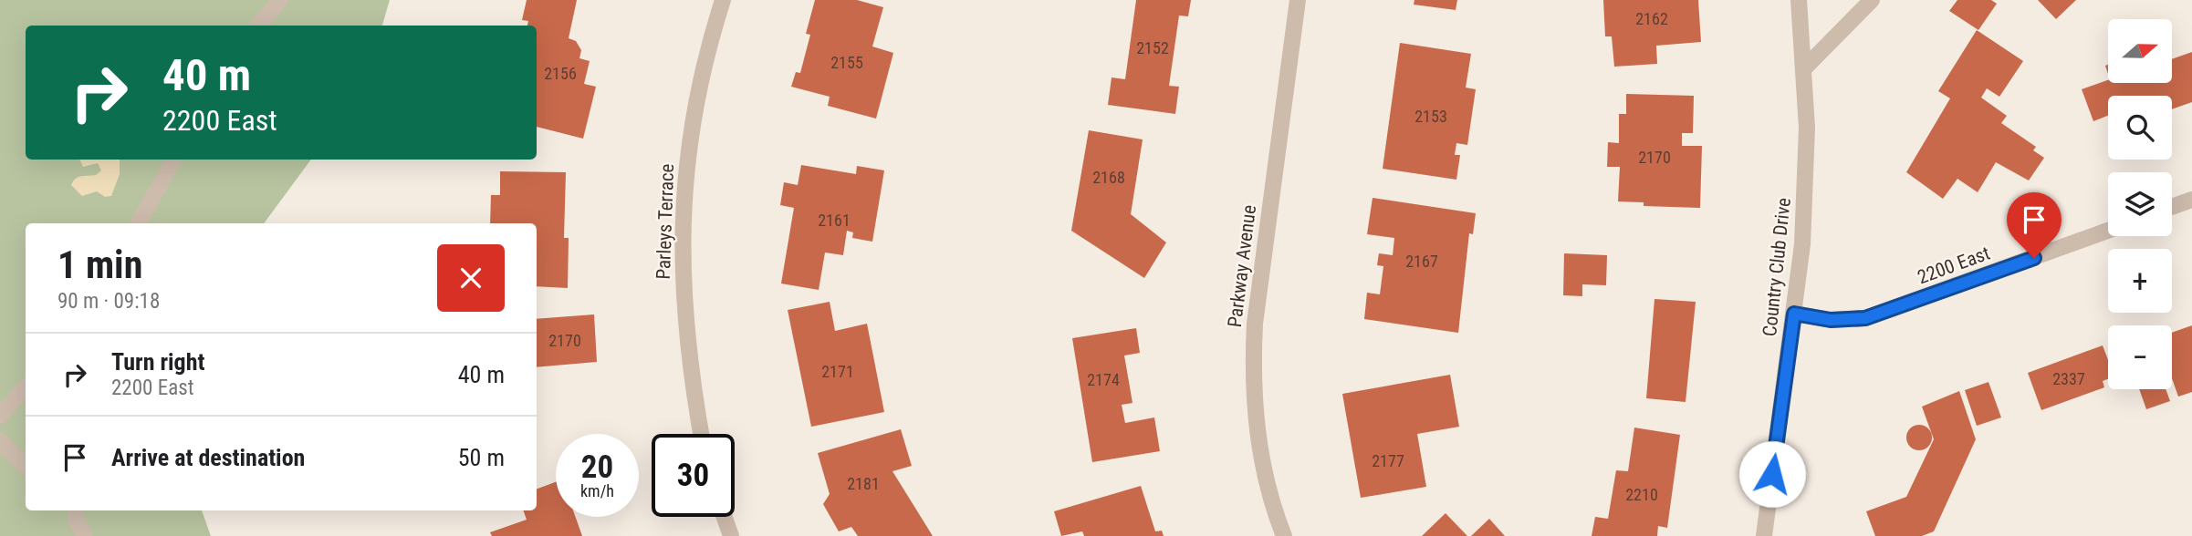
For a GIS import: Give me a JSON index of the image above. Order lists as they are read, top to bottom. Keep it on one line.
{"streets":{"street":["Parleys Terrace","2200 East","Parkway Avenue","Country Club Drive"]},"crossings":[["2200 East","Country Club Drive"]],"house_numbers":["2162","2152","2155","2156","2153","2170","2168","2161","2167","2170","2171","2337","2174","2177","2181","2210"],"north":"right","page":{"map_buttons":["+","−"],"turn":["40 m","2200 East"],"heading":["1 min","90 m · 09:18"],"list":[{"name":"Turn right","note":"2200 East","value":"40 m"},{"name":"Arrive at destination","value":"50 m"}],"speed":"20 km/h","limit":"30"}}
